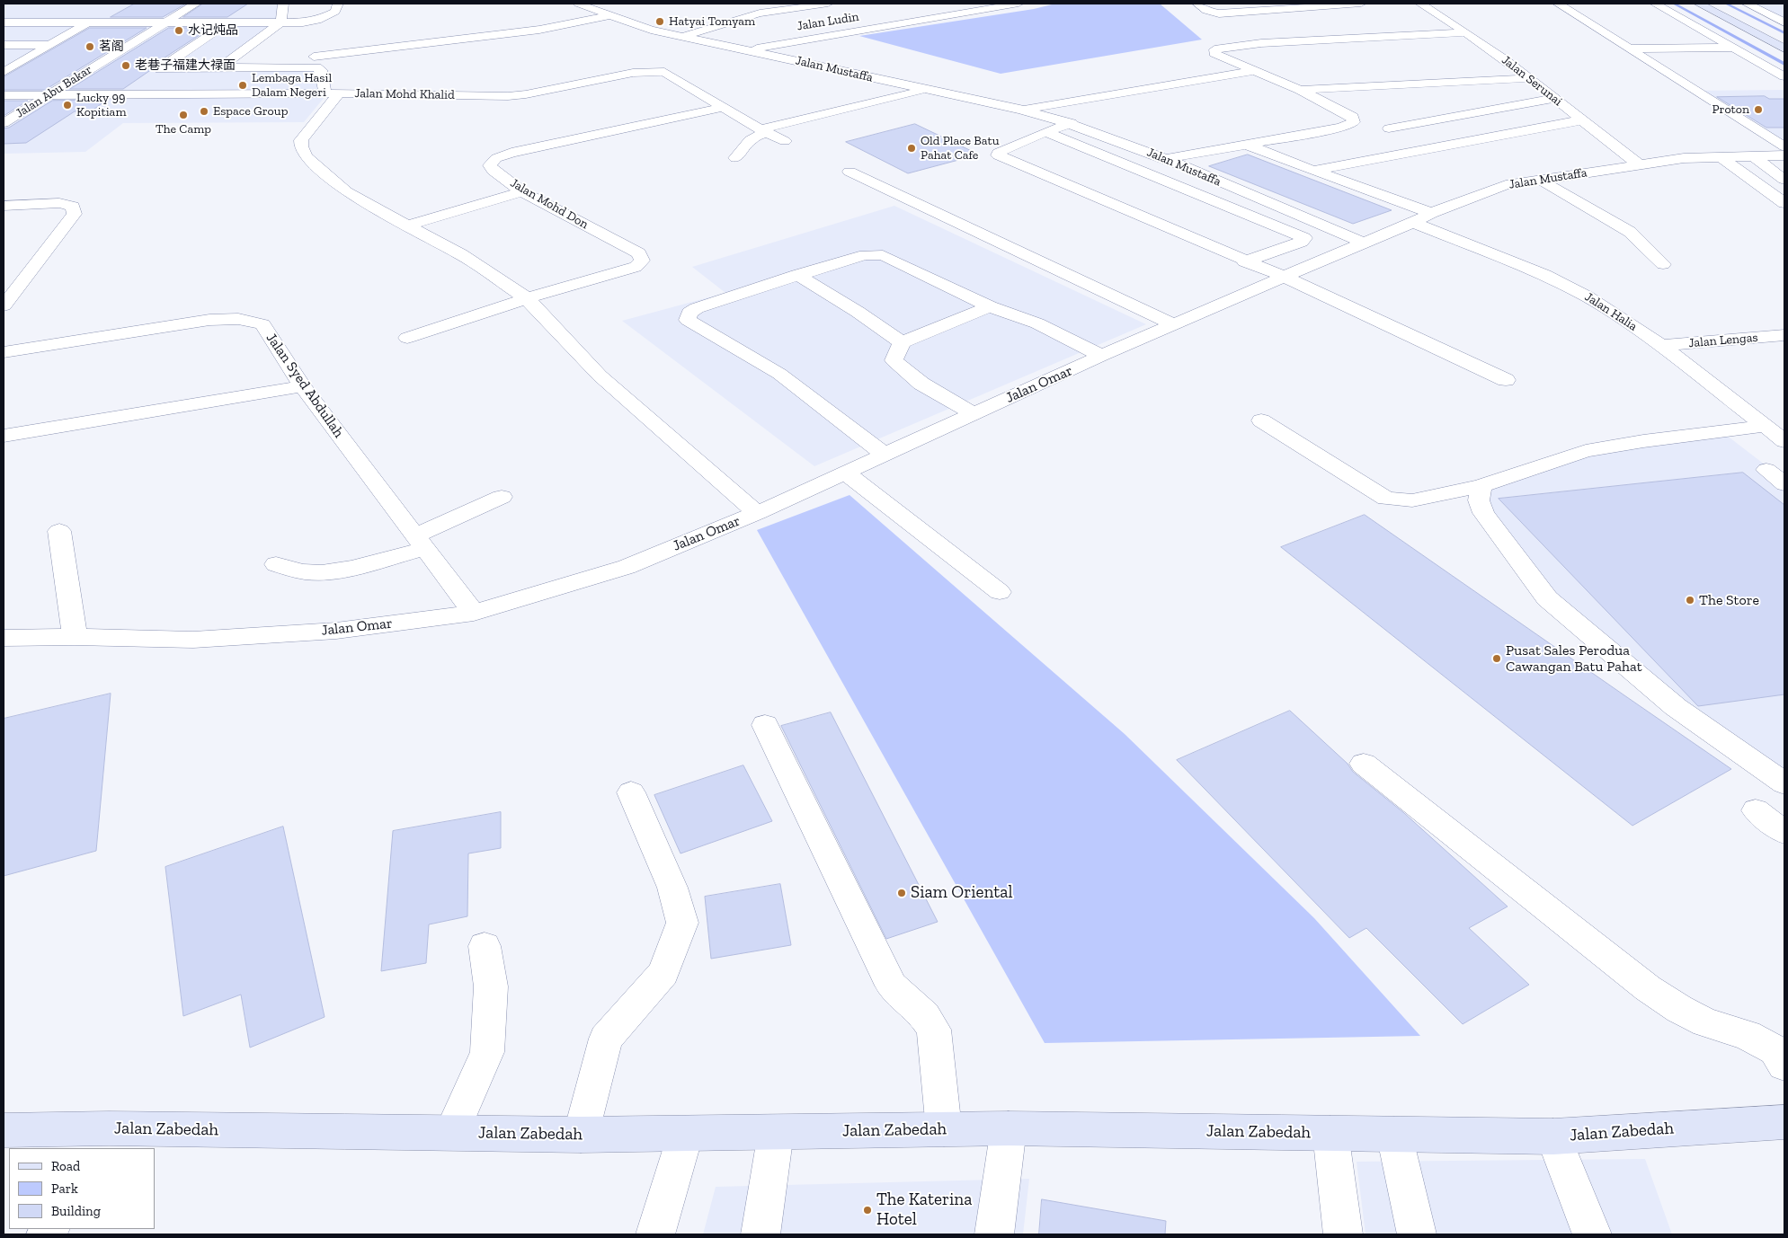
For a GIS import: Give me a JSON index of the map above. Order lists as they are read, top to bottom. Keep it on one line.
{"streets":{"main road":["Jalan Zabedah"],"street":["Jalan Ludin","Jalan Mustaffa","Jalan Serunai","Jalan Abu Bakar","Jalan Mohd Khalid","Jalan Mohd Don","Jalan Halia","Jalan Lengas","Jalan Omar","Jalan Syed Abdullah"]},"crossings":[["Jalan Ludin","Jalan Mustaffa"],["Jalan Mustaffa","Jalan Serunai"],["Jalan Mustaffa","Jalan Halia"],["Jalan Mustaffa","Jalan Omar"],["Jalan Abu Bakar","Jalan Mohd Khalid"],["Jalan Mohd Khalid","Jalan Mohd Don"],["Jalan Halia","Jalan Lengas"],["Jalan Omar","Jalan Syed Abdullah"]],"places":["Hatyai Tomyam","水记炖品","茗阁","老巷子福建大禄面","Lembaga Hasil Dalam Negeri","Lucky 99 Kopitiam","Proton","Espace Group","The Camp","Old Place Batu Pahat Cafe","The Store","Pusat Sales Perodua Cawangan Batu Pahat","Siam Oriental","The Katerina Hotel"],"legend":["Road","Park","Building"]}
